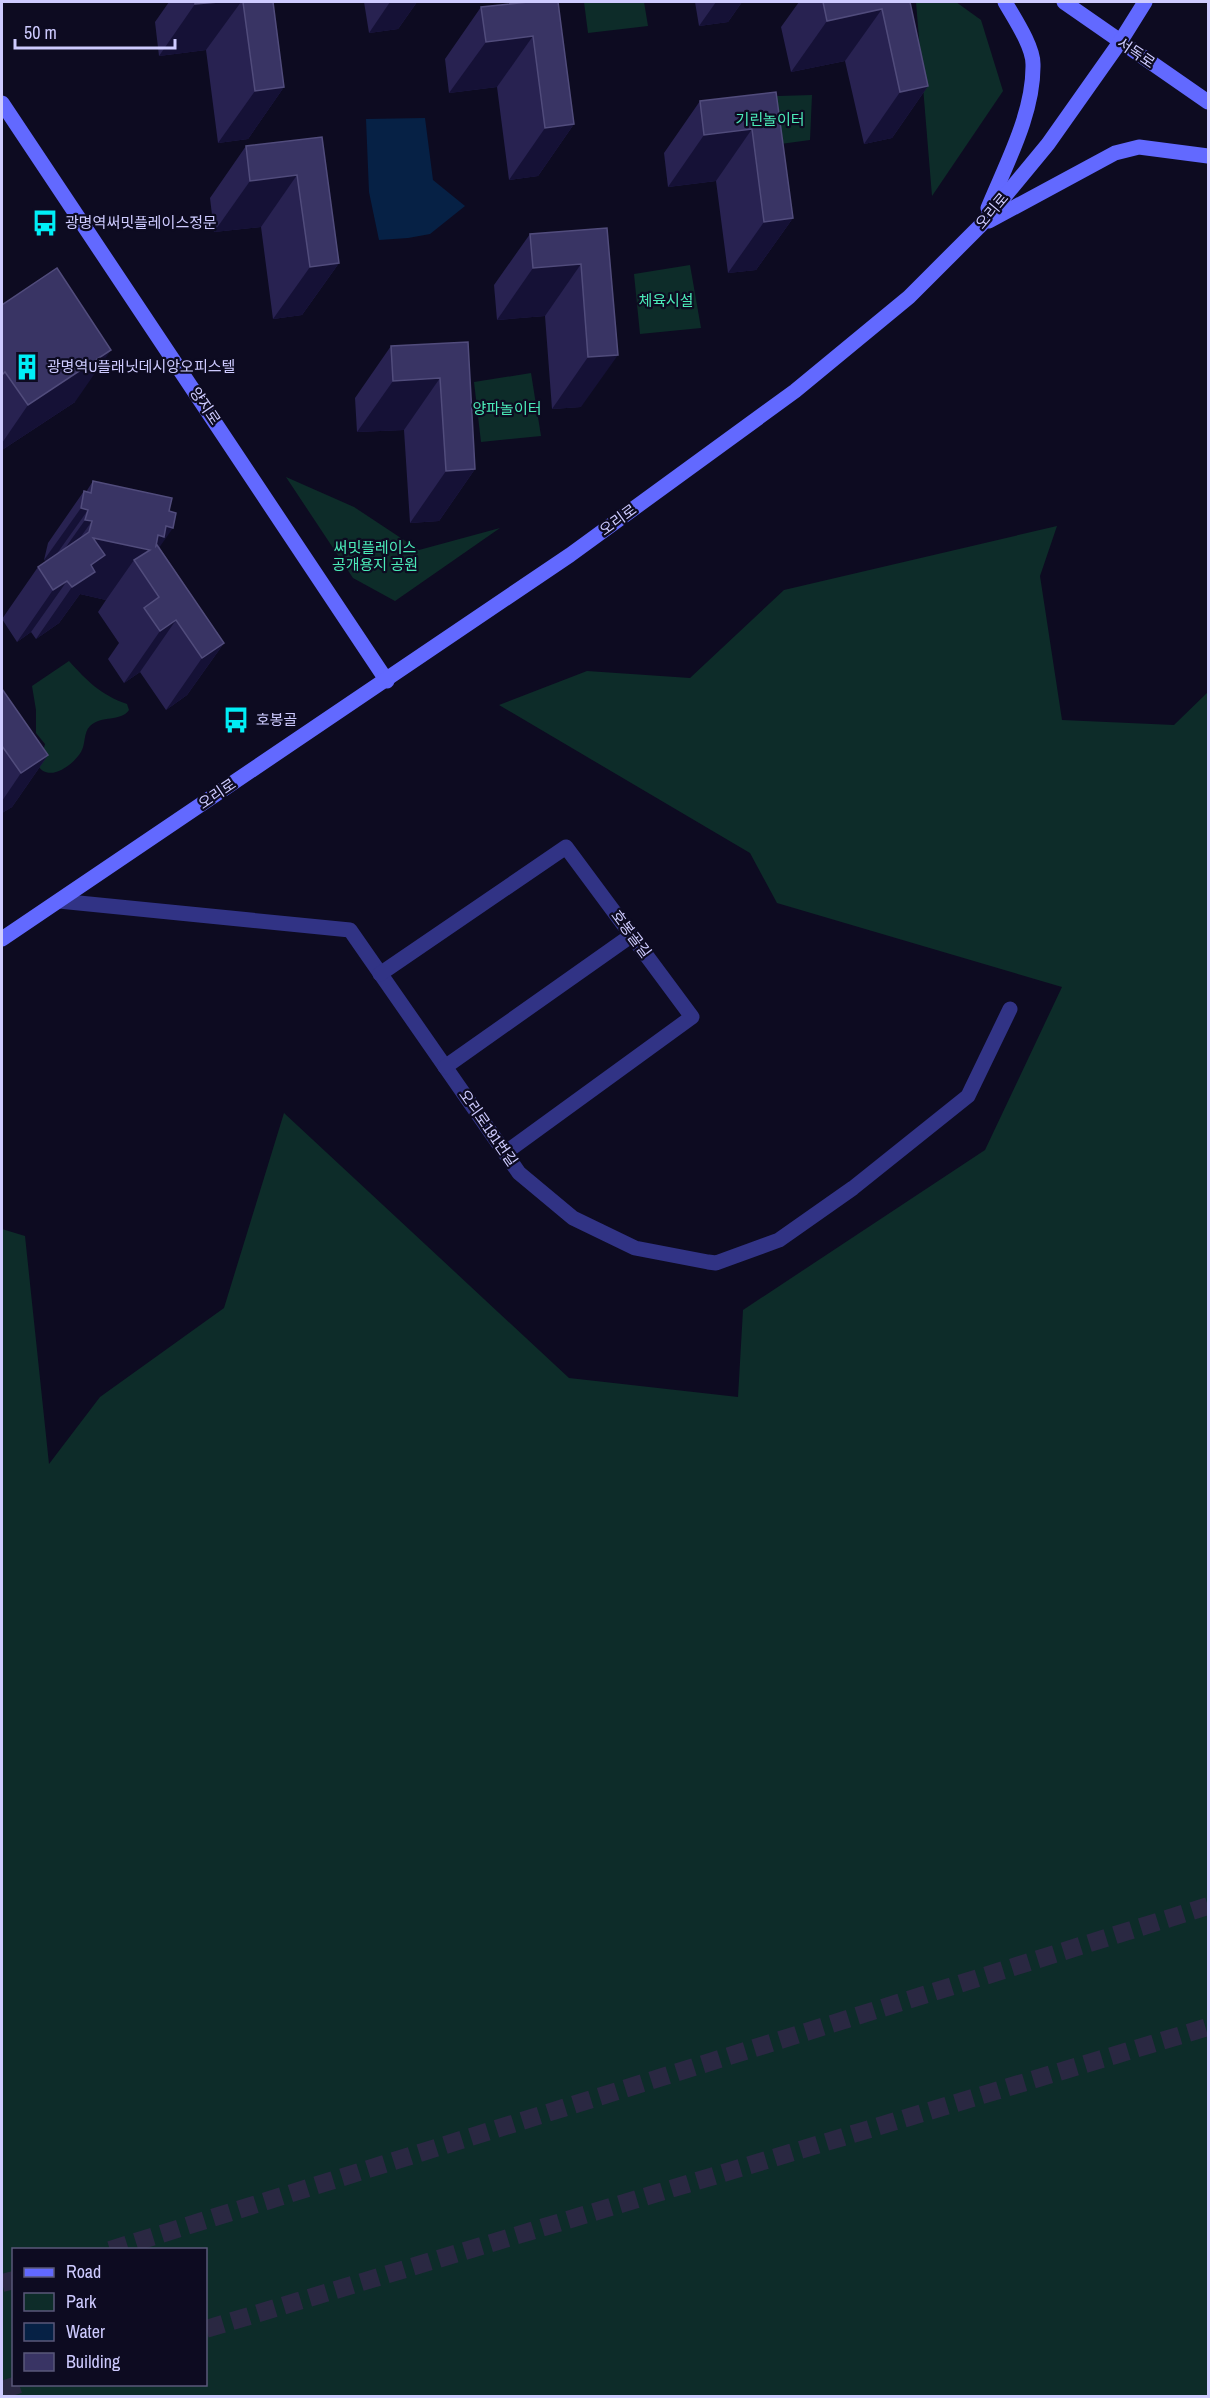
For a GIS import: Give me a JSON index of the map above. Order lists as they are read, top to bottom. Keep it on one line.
{"streets":{"main road":["서독로","오리로","양지로"],"street":["호봉골길","오리로191번길"]},"crossings":[["서독로","오리로"],["오리로","양지로"],["오리로","오리로191번길"],["호봉골길","오리로191번길"]],"parks":["기린놀이터","체육시설","양파놀이터","써밋플레이스 공개용지 공원"],"places":{"bus stop":["광명역써밋플레이스정문","호봉골"],"building":["광명역U플래닛데시앙오피스텔"]},"legend":["Road","Park","Water","Building"],"scale_bar":"50 m"}
